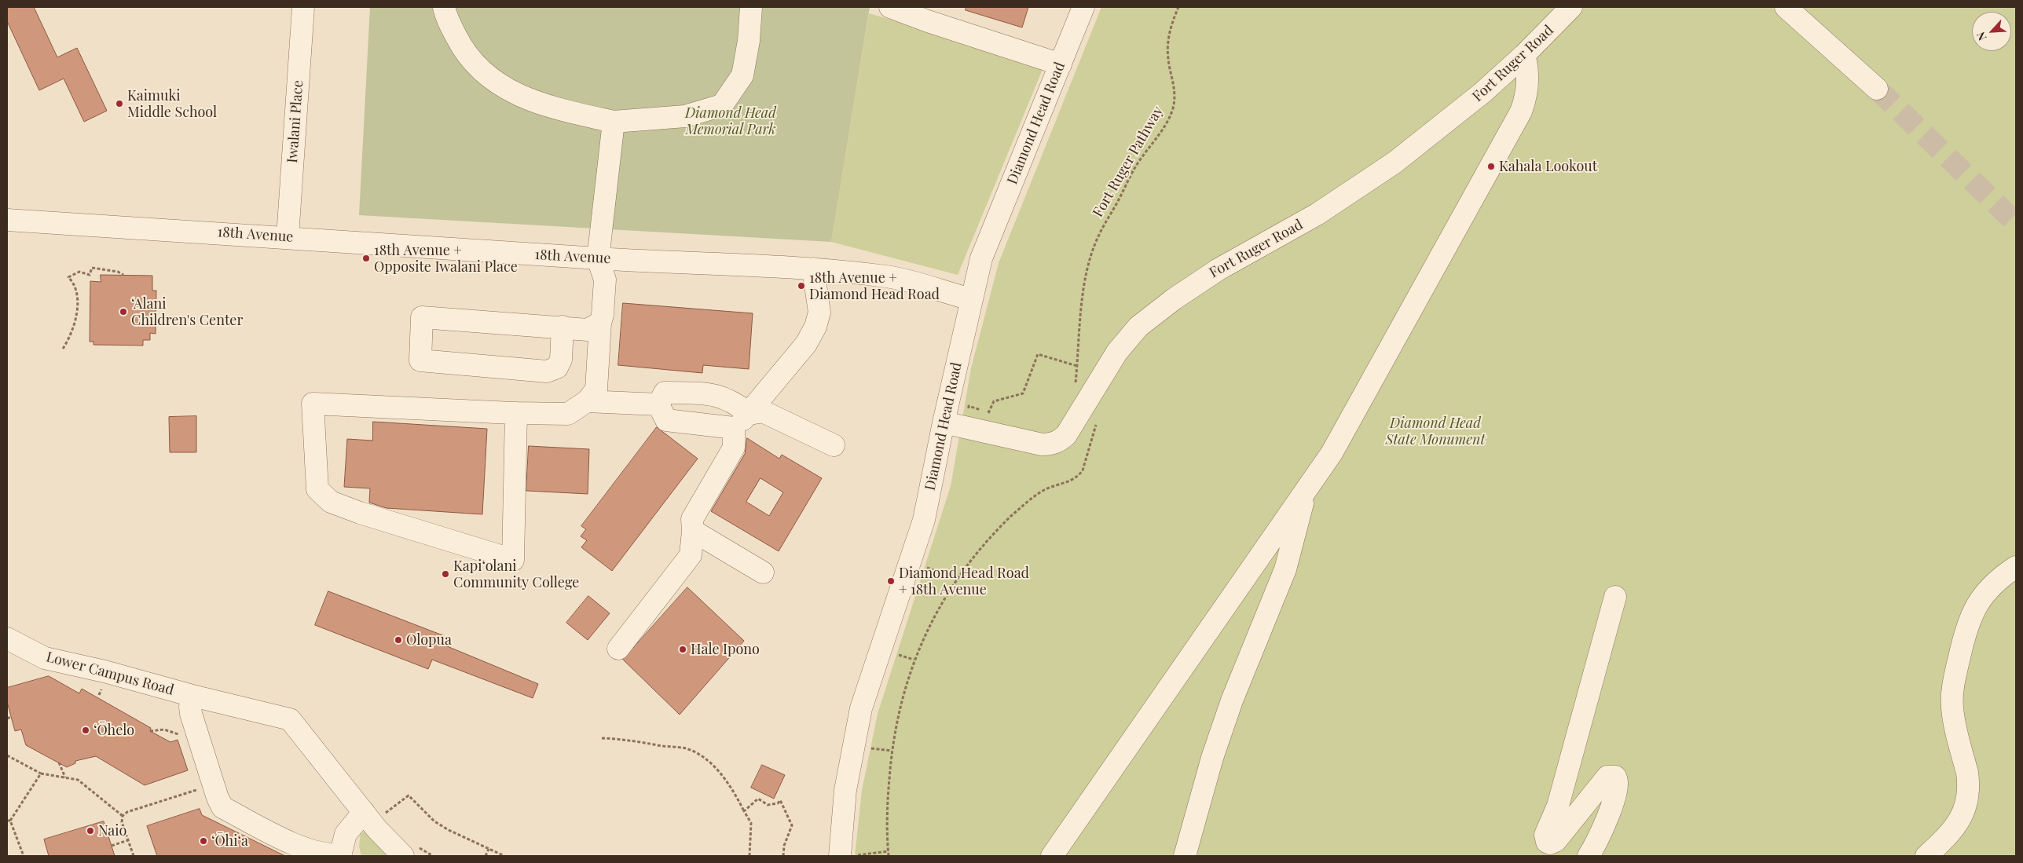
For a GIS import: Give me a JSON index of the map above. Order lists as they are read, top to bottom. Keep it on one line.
{"streets":{"street":["Fort Ruger Road","Iwalani Place","Diamond Head Road","18th Avenue","Lower Campus Road"],"path":["Fort Ruger Pathway"]},"crossings":[["Fort Ruger Road","Diamond Head Road"],["Iwalani Place","18th Avenue"],["Diamond Head Road","18th Avenue"]],"parks":["Diamond Head Memorial Park","Diamond Head State Monument"],"places":["Kaimuki Middle School","Kahala Lookout","18th Avenue + Opposite Iwalani Place","18th Avenue + Diamond Head Road","‘Alani Children's Center","Kapi‘olani Community College","Diamond Head Road + 18th Avenue","Olopua","Hale Ipono","‘Ōhelo","Naio","‘Ōhi‘a"],"north":"bottom left"}
